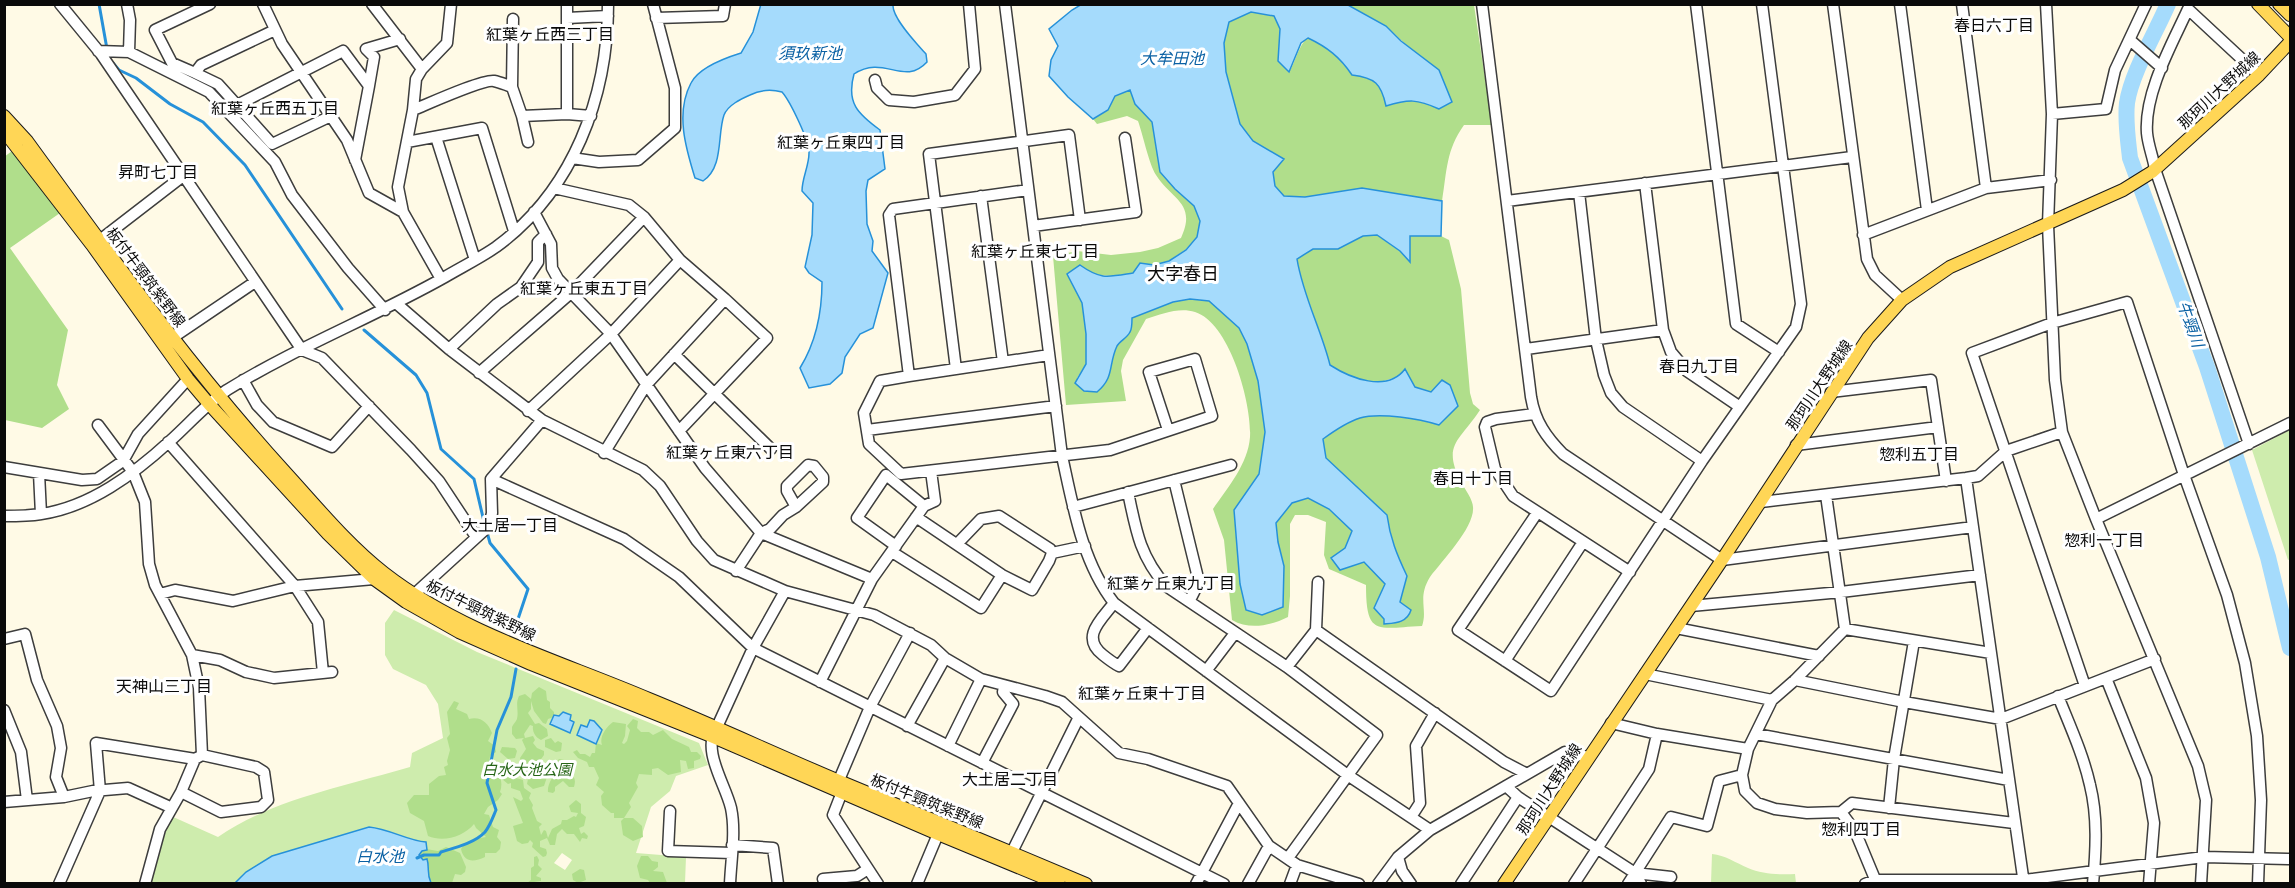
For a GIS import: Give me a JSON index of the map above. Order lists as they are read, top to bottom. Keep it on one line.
{"streets":{"main road":["那珂川大野城線","板付牛頸筑紫野線"]},"districts":["春日六丁目","紅葉ヶ丘西三丁目","紅葉ヶ丘西五丁目","紅葉ヶ丘東四丁目","昇町七丁目","紅葉ヶ丘東七丁目","大字春日","紅葉ヶ丘東五丁目","春日九丁目","紅葉ヶ丘東六丁目","惣利五丁目","春日十丁目","大土居一丁目","惣利一丁目","紅葉ヶ丘東九丁目","天神山三丁目","紅葉ヶ丘東十丁目","大土居二丁目","惣利四丁目"],"water":["須玖新池","大牟田池","牛頸川","白水池"],"parks":["白水大池公園"]}
